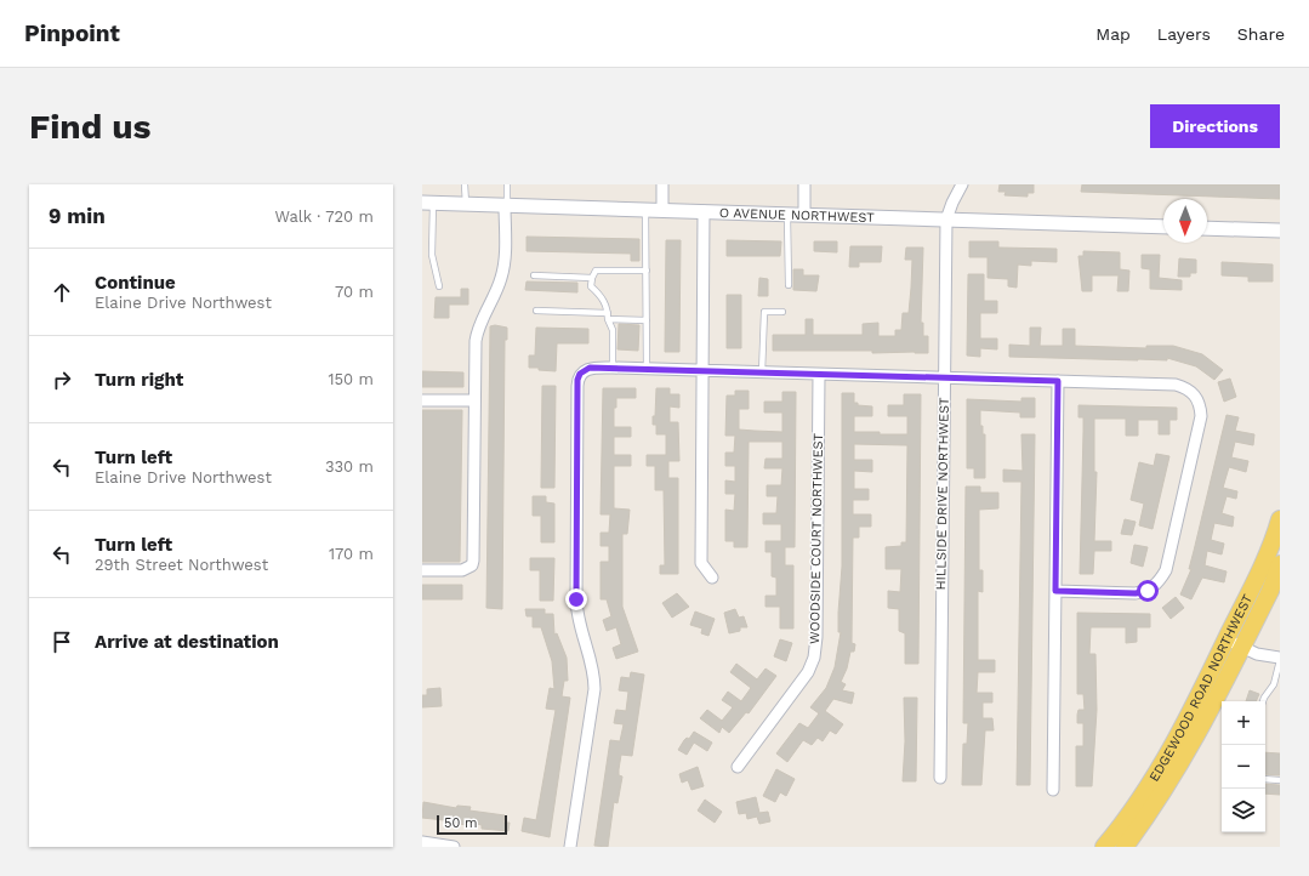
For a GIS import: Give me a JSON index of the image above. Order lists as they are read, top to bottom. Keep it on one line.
{"streets":{"main road":["EDGEWOOD ROAD NORTHWEST"],"street":["O AVENUE NORTHWEST","HILLSIDE DRIVE NORTHWEST","WOODSIDE COURT NORTHWEST"]},"crossings":[["O AVENUE NORTHWEST","HILLSIDE DRIVE NORTHWEST"]],"scale_bar":"50 m","north":"bottom","page":{"header":"Pinpoint","nav":["Map","Layers","Share"],"buttons":"Directions","title":"Find us","heading":["9 min","Walk · 720 m"],"list":[["Continue","Elaine Drive Northwest","70 m"],["Turn right","150 m"],["Turn left","Elaine Drive Northwest","330 m"],["Turn left","29th Street Northwest","170 m"],"Arrive at destination"],"map_buttons":["+","−"],"scale":"50 m"}}
